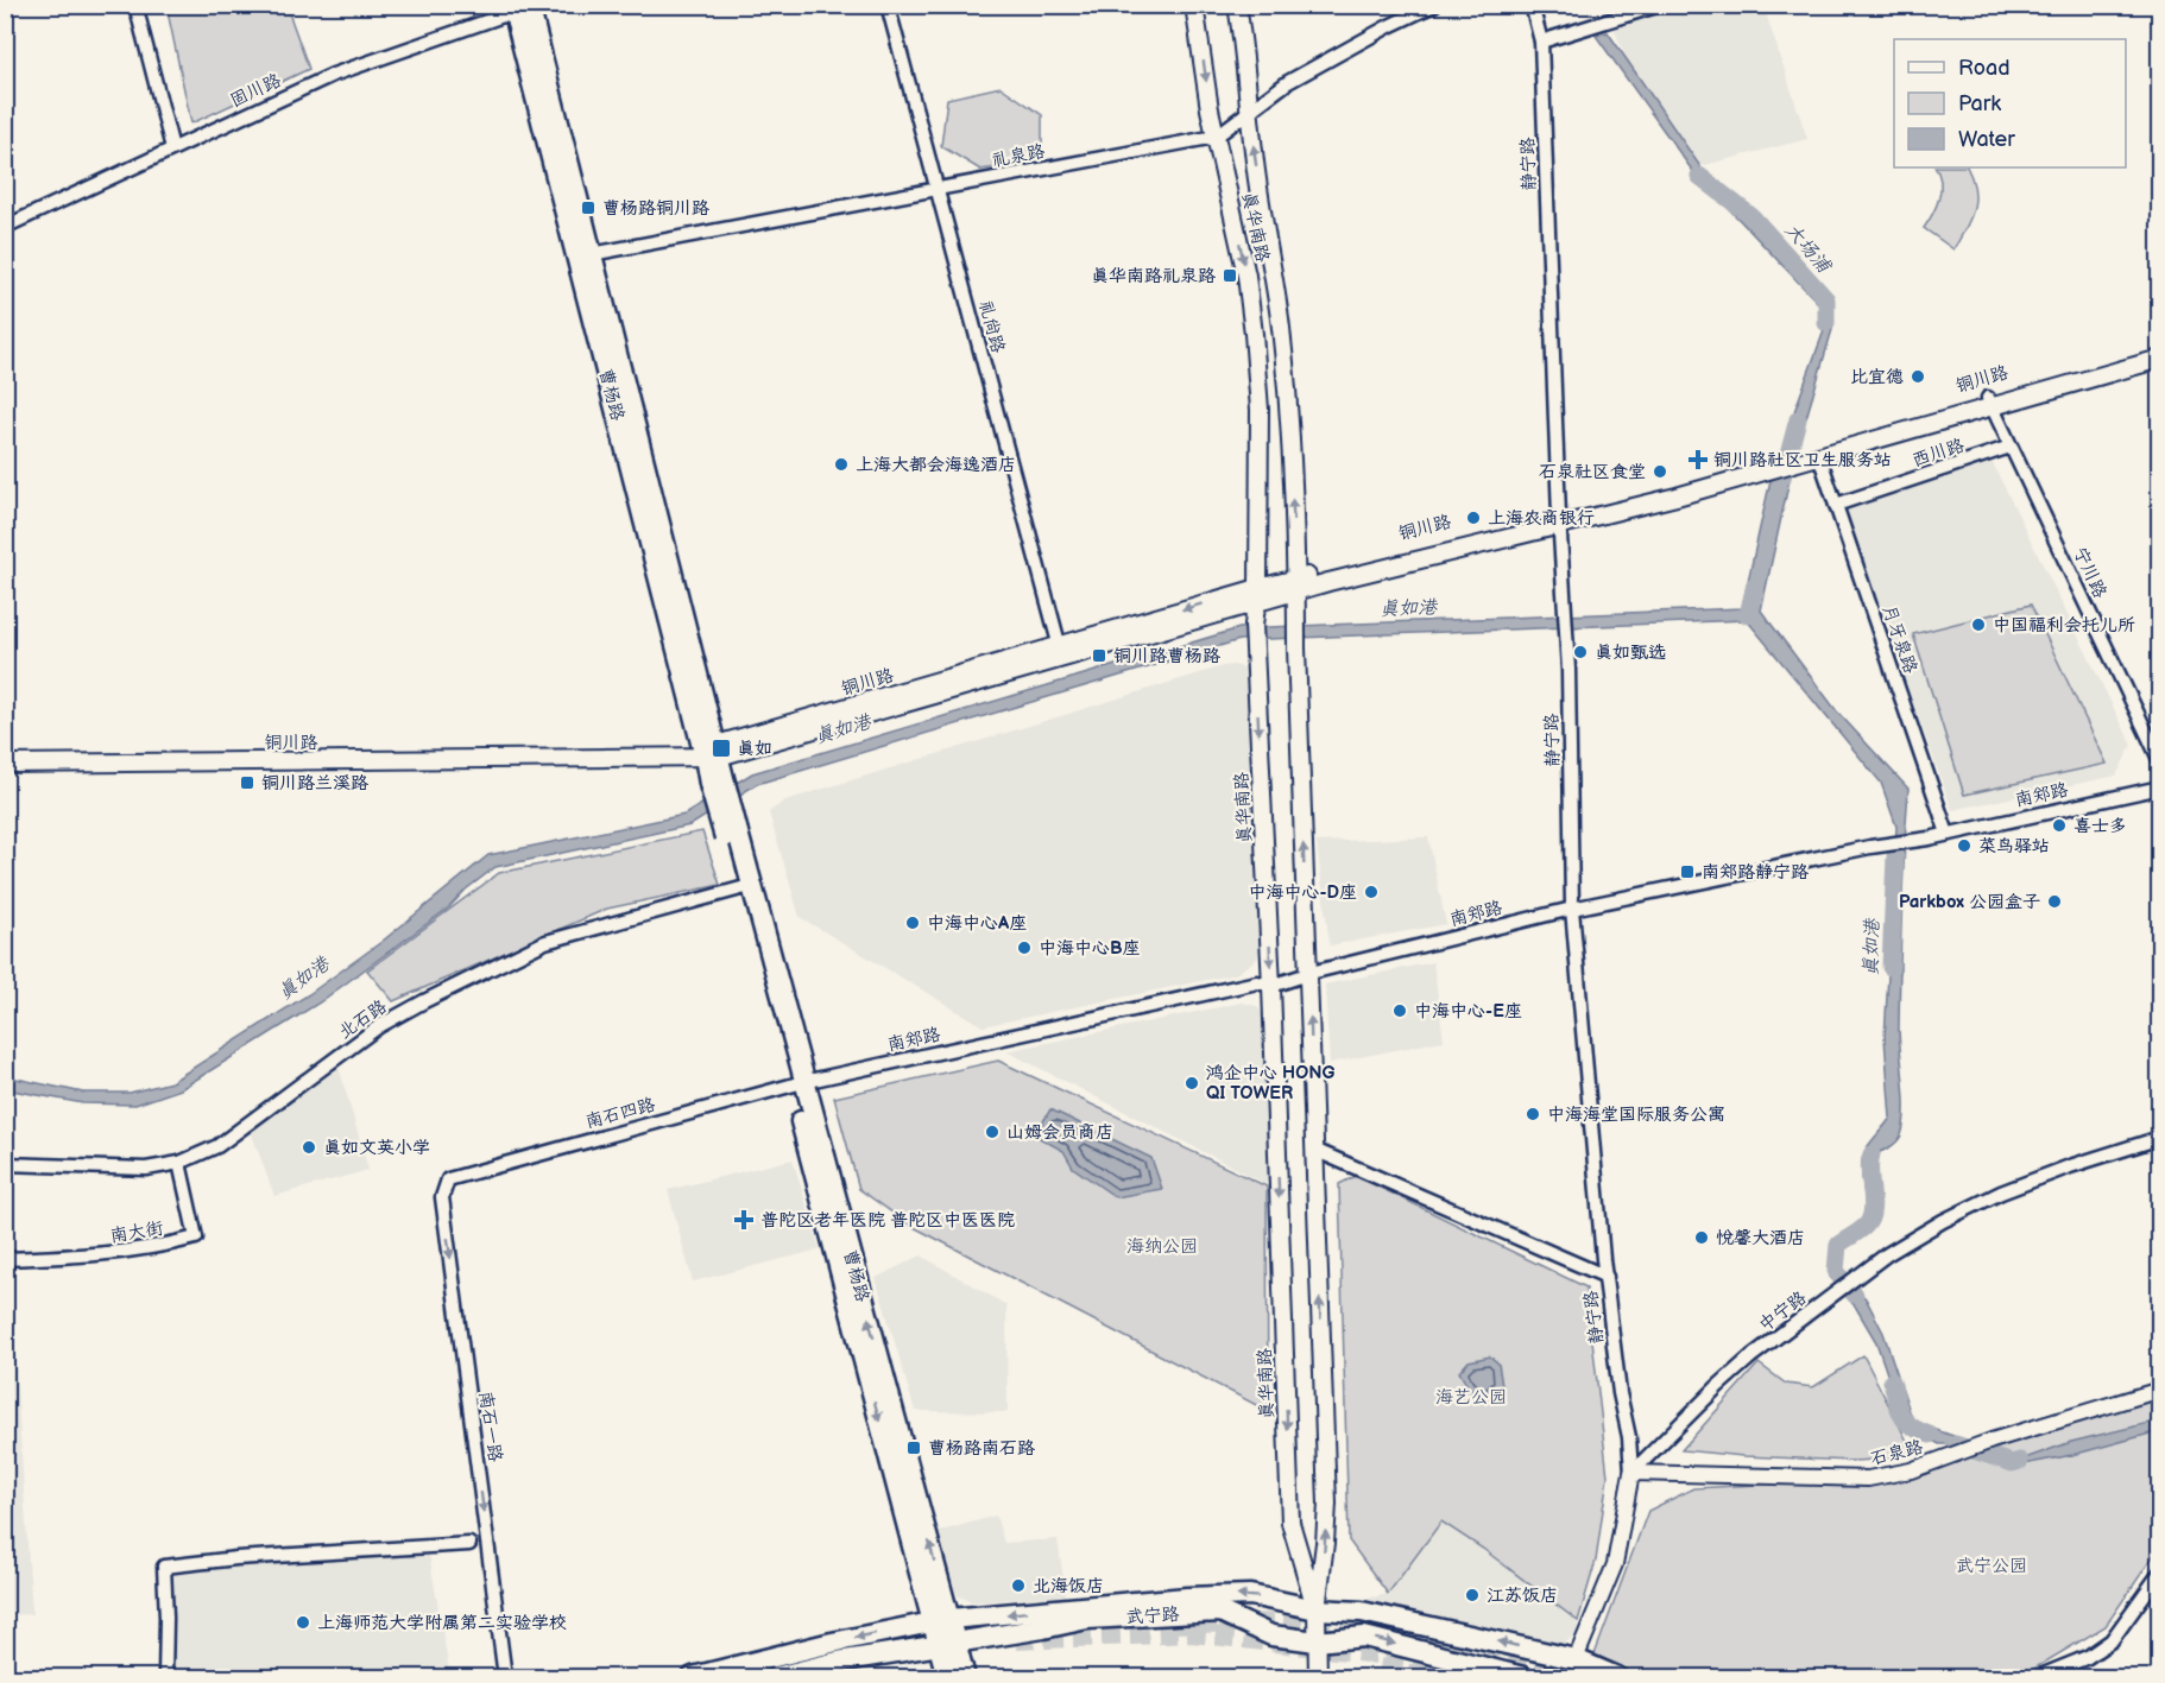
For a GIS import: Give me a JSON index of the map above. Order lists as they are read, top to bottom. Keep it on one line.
{"streets":{"main road":["真华南路","铜川路","曹杨路","武宁路"],"street":["固川路","礼泉路","静宁路","礼尚路","西川路","宁川路","月牙泉路","南郑路","北石路","南石四路","南大街","中宁路","南石一路","石泉路"]},"crossings":[["固川路","曹杨路"],["礼泉路","真华南路"],["礼泉路","礼尚路"],["礼泉路","曹杨路"],["静宁路","铜川路"],["静宁路","南郑路"],["静宁路","中宁路"],["静宁路","石泉路"],["真华南路","铜川路"],["真华南路","南郑路"],["真华南路","武宁路"],["礼尚路","铜川路"],["铜川路","曹杨路"],["铜川路","宁川路"],["铜川路","月牙泉路"],["曹杨路","南郑路"],["曹杨路","北石路"],["曹杨路","南石四路"],["曹杨路","武宁路"],["西川路","宁川路"],["西川路","月牙泉路"],["月牙泉路","南郑路"],["南郑路","南石四路"],["北石路","南大街"],["南石四路","南石一路"],["中宁路","石泉路"]],"one_way":["南石一路"],"water":["大场浦","真如港"],"parks":["海纳公园","海艺公园","武宁公园"],"places":{"transit":["曹杨路铜川路","真华南路礼泉路","铜川路曹杨路","真如","铜川路兰溪路","南郑路静宁路","曹杨路南石路"],"other":["比宜德","上海大都会海逸酒店","石泉社区食堂","上海农商银行","中国福利会托儿所","真如甄选","喜士多","菜鸟驿站","中海中心-D座","Parkbox 公园盒子","中海中心A座","中海中心B座","中海中心-E座","鸿企中心 HONG QI TOWER","中海海堂国际服务公寓","山姆会员商店","真如文英小学","悦馨大酒店","北海饭店","江苏饭店","上海师范大学附属第二实验学校"],"health":["铜川路社区卫生服务站","普陀区老年医院 普陀区中医医院"]},"legend":["Road","Park","Water"]}
